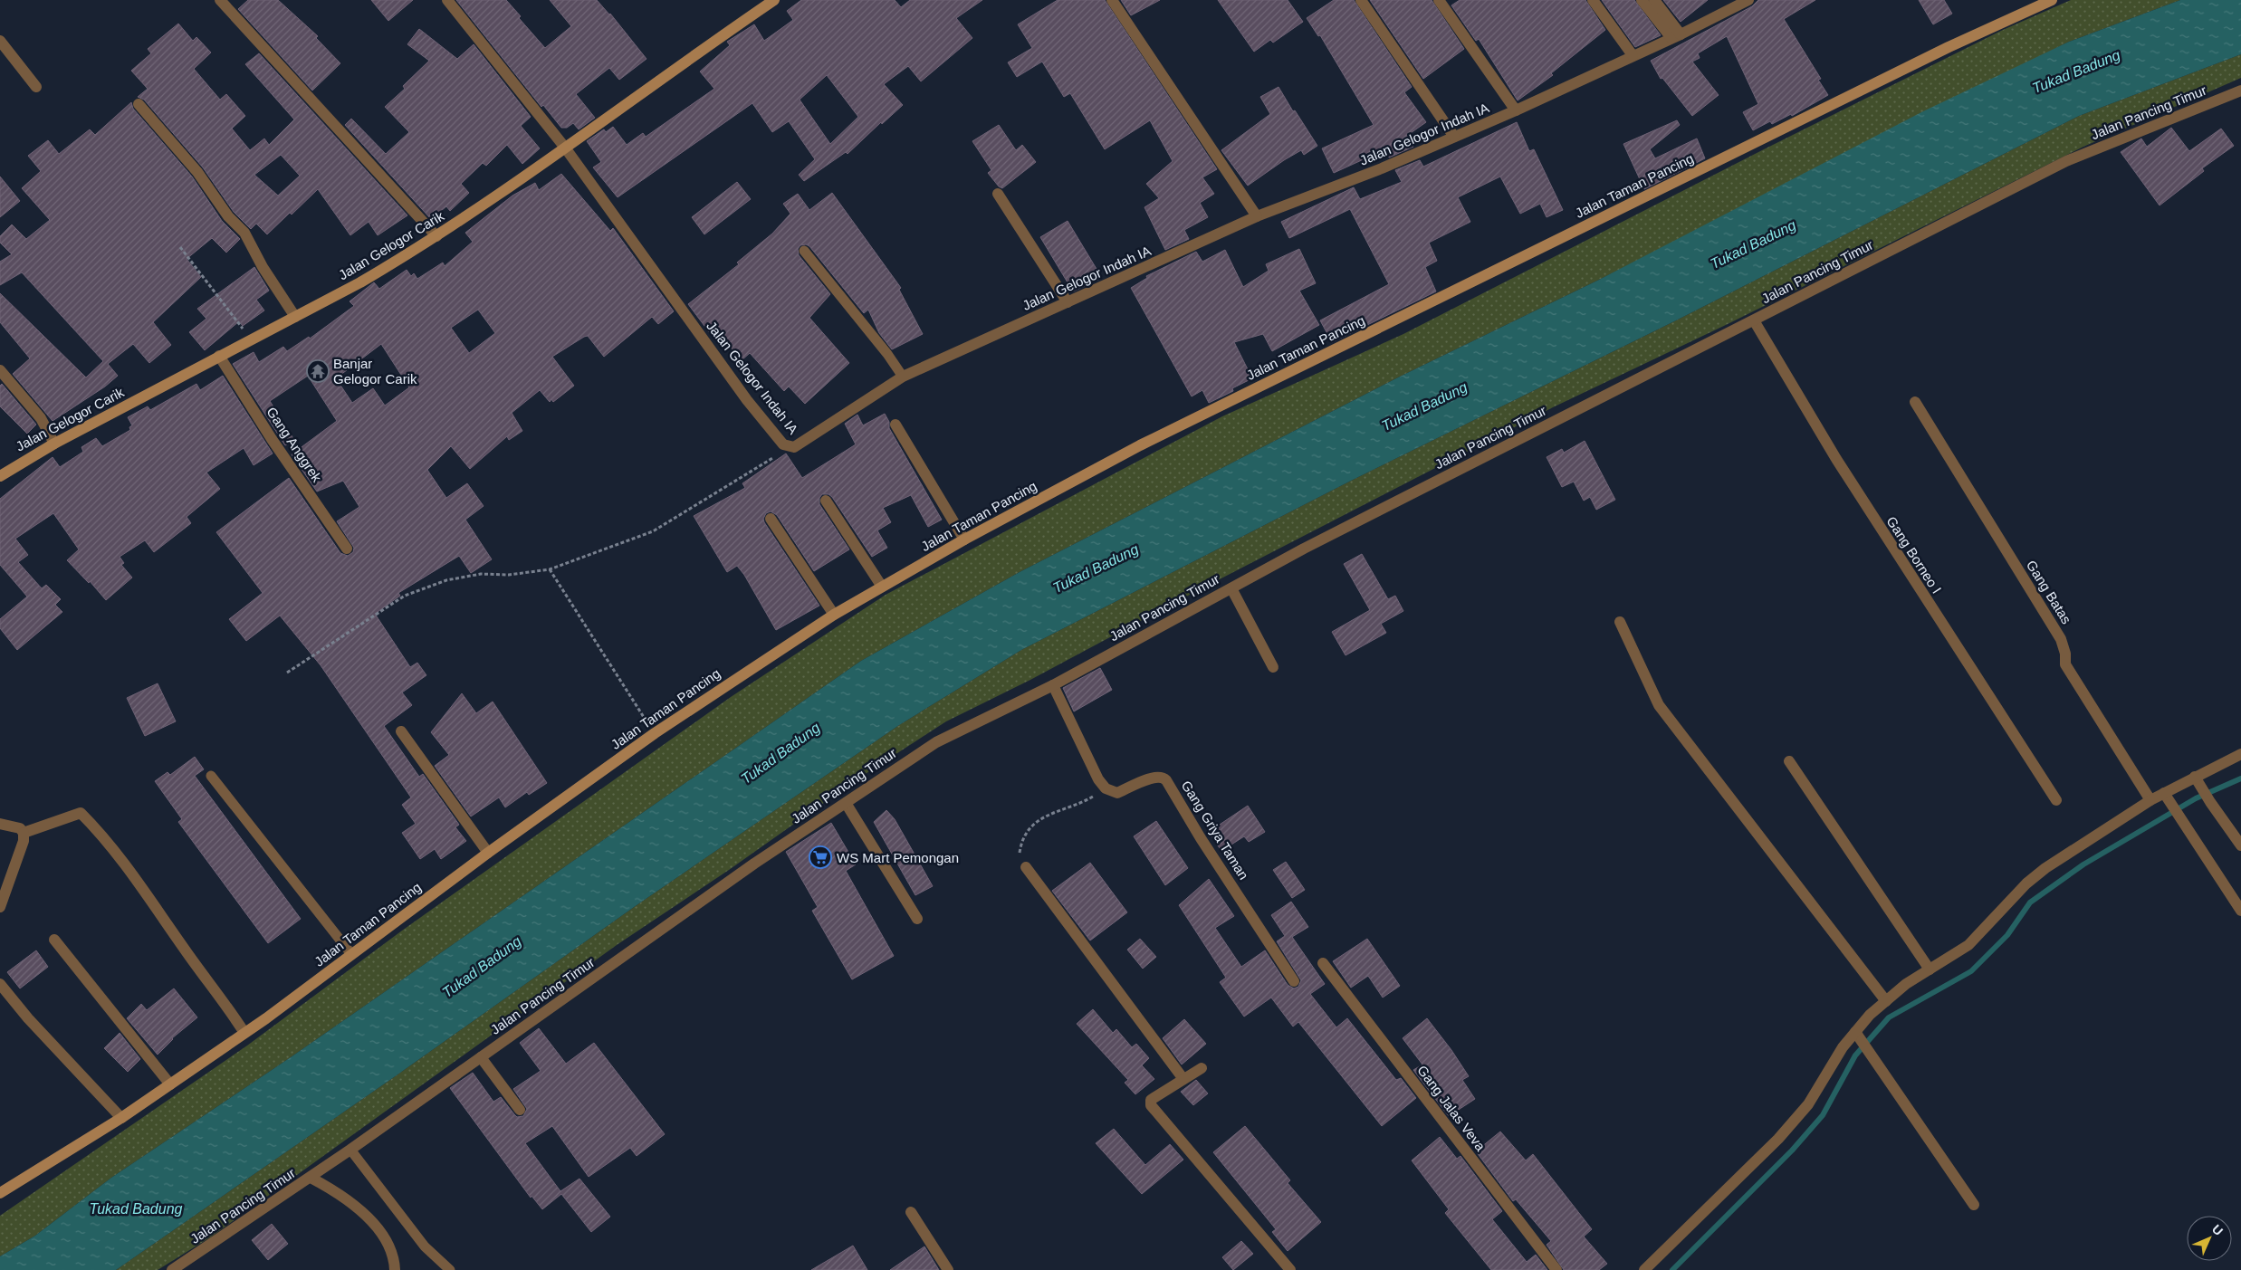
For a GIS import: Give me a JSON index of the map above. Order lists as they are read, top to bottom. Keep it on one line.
{"streets":{"street":["Jalan Pancing Timur","Jalan Gelogor Indah IA","Jalan Taman Pancing","Jalan Gelogor Carik","Gang Anggrek","Gang Borneo I","Gang Batas","Gang Griya Taman","Gang Jalas Veva"]},"crossings":[["Jalan Pancing Timur","Gang Borneo I"],["Jalan Gelogor Indah IA","Jalan Gelogor Carik"],["Jalan Gelogor Carik","Gang Anggrek"]],"water":["Tukad Badung"],"places":{"temple":["Banjar Gelogor Carik"],"supermarket":["WS Mart Pemongan"]},"north":"top right"}
